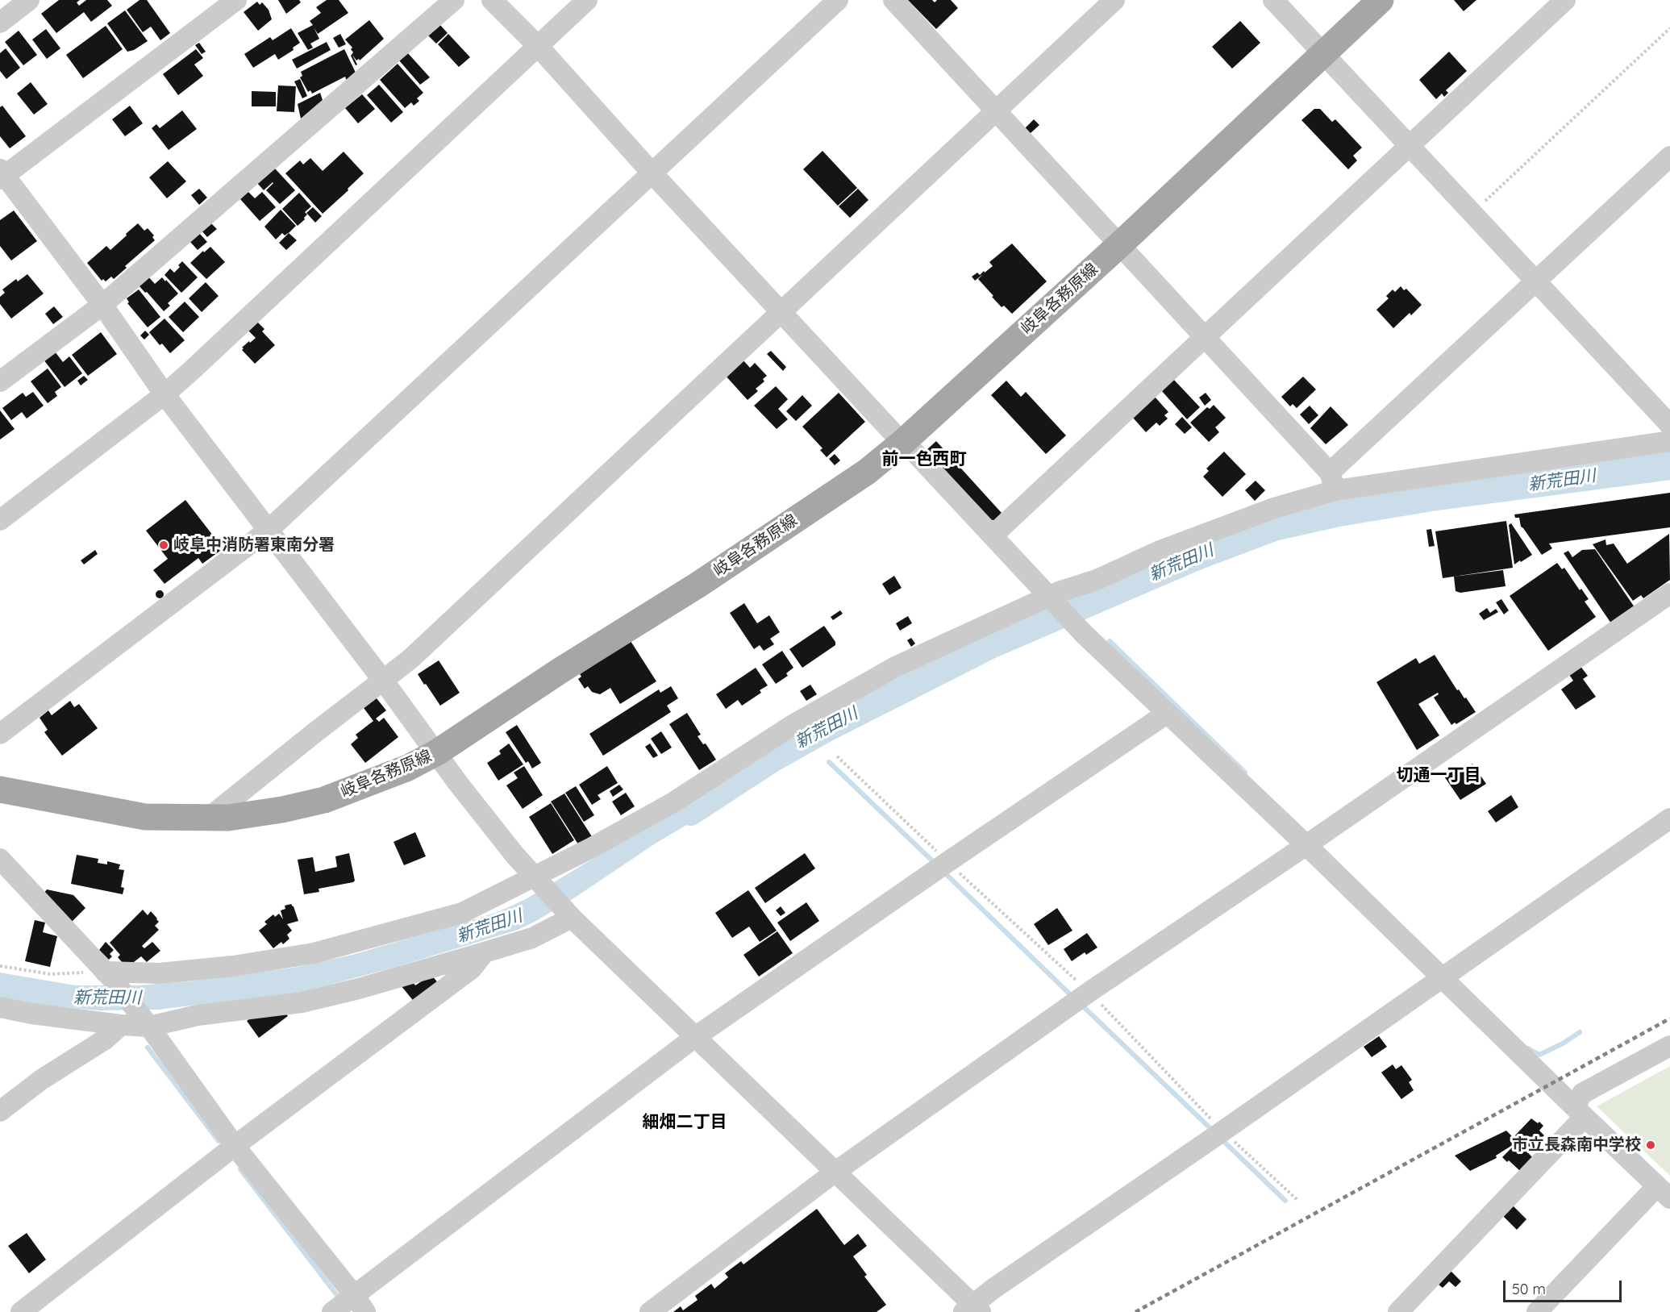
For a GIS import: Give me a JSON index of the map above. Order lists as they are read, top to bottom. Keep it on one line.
{"streets":{"main road":["岐阜各務原線"]},"districts":["前一色西町","切通一丁目","細畑二丁目"],"water":["新荒田川"],"places":["岐阜中消防署東南分署","市立長森南中学校"],"scale_bar":"50 m"}
